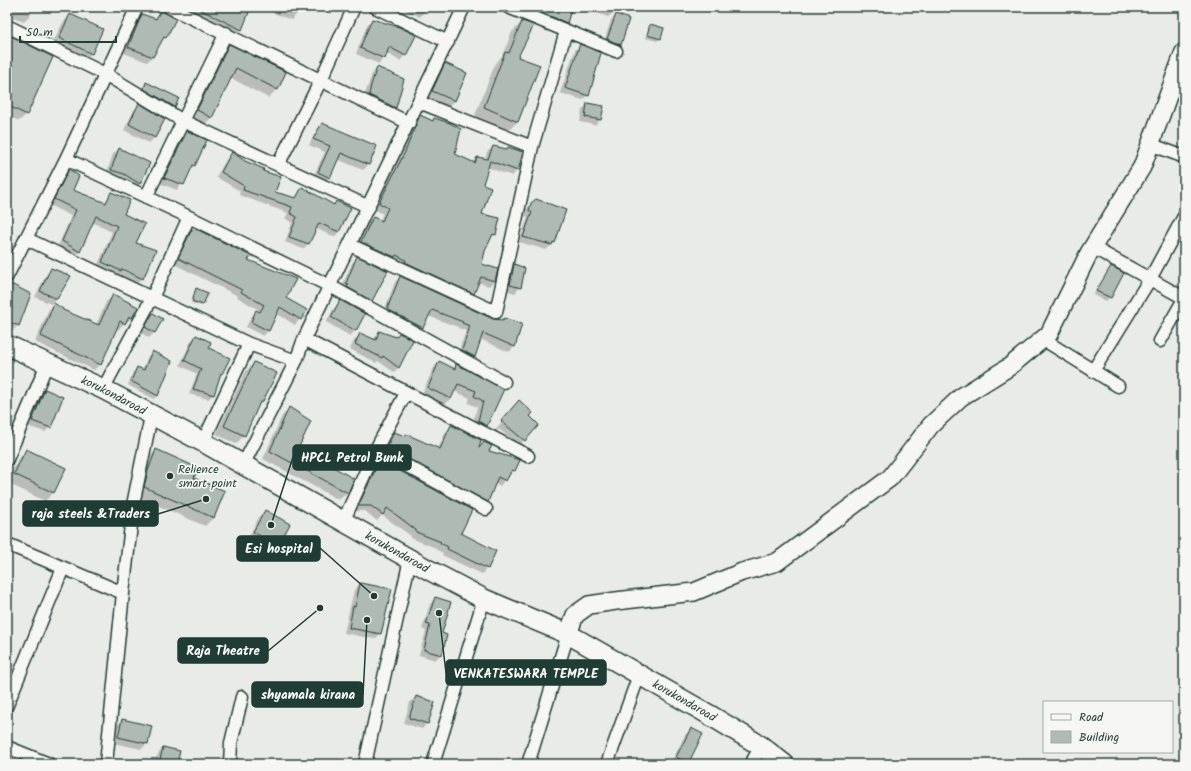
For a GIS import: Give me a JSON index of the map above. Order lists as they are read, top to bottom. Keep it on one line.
{"streets":{"main road":["korukondaroad"]},"places":["Relience smart point","raja steels &Traders","HPCL Petrol Bunk","Esi hospital","Raja Theatre","VENKATESWARA TEMPLE","shyamala kirana"],"legend":["Road","Building"],"scale_bar":"50 m"}
